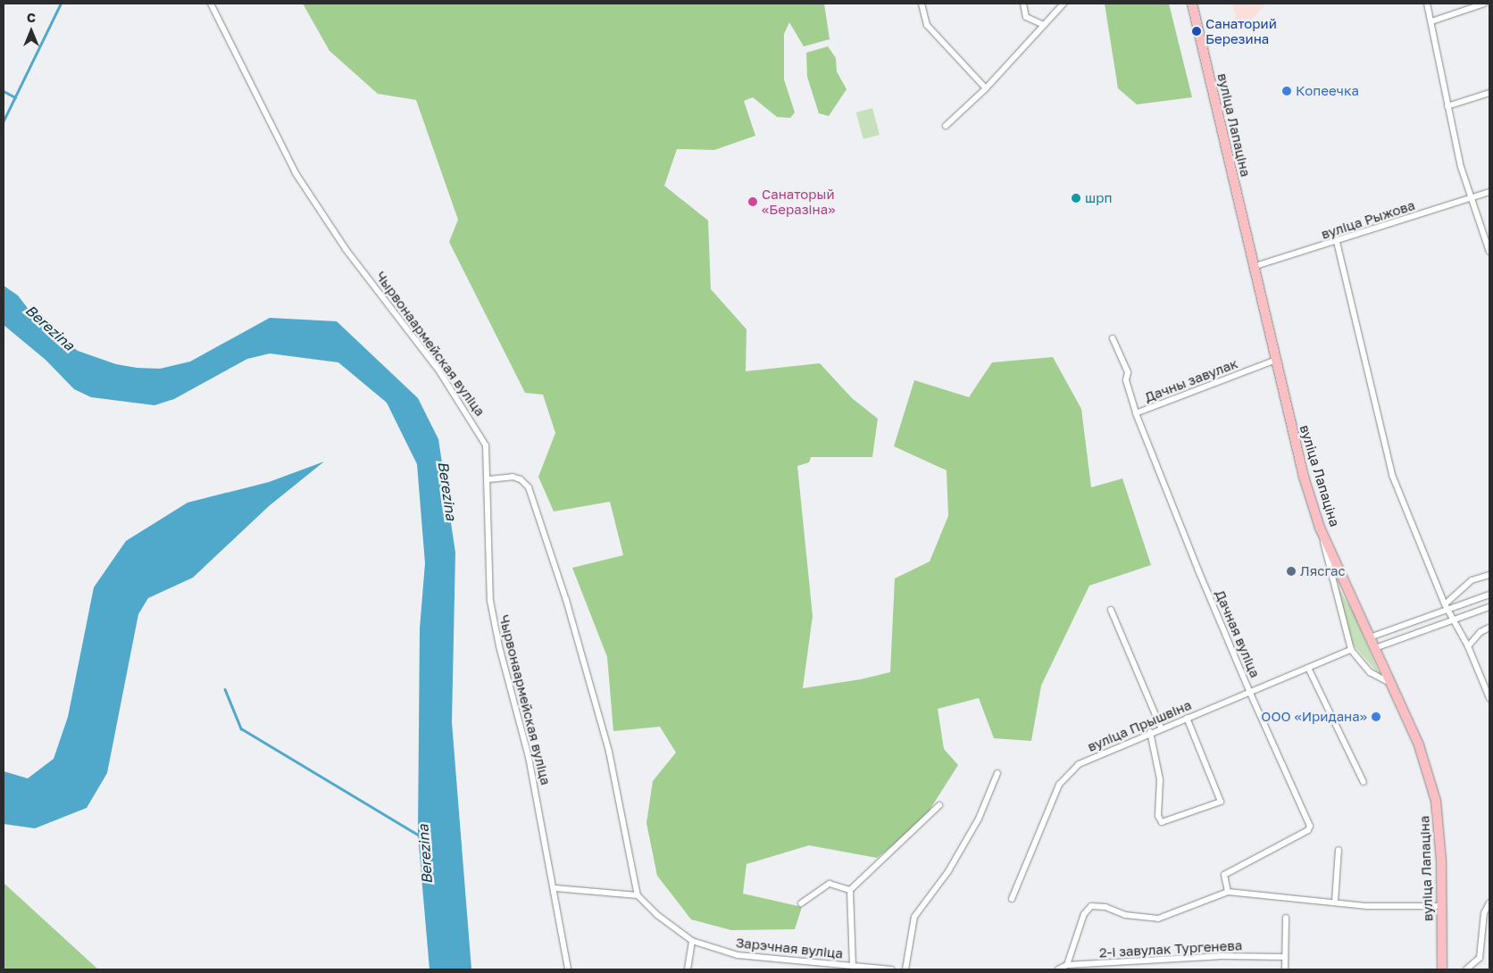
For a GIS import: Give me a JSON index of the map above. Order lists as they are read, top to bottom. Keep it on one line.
{"streets":{"main road":["вуліца Лапаціна"],"street":["вуліца Рыжова","Чырвонаармейская вуліца","Дачны завулак","Дачная вуліца","вуліца Прышвіна","Зарэчная вуліца","2-і завулак Тургенева"]},"crossings":[["вуліца Лапаціна","вуліца Рыжова"],["вуліца Лапаціна","Дачны завулак"],["Дачны завулак","Дачная вуліца"],["Дачная вуліца","вуліца Прышвіна"]],"water":["Berezina"],"places":["Санаторий Березина","Копеечка","шрп","Санаторый «Беразіна»","Лясгас","ООО «Иридана»"],"north":"top"}
